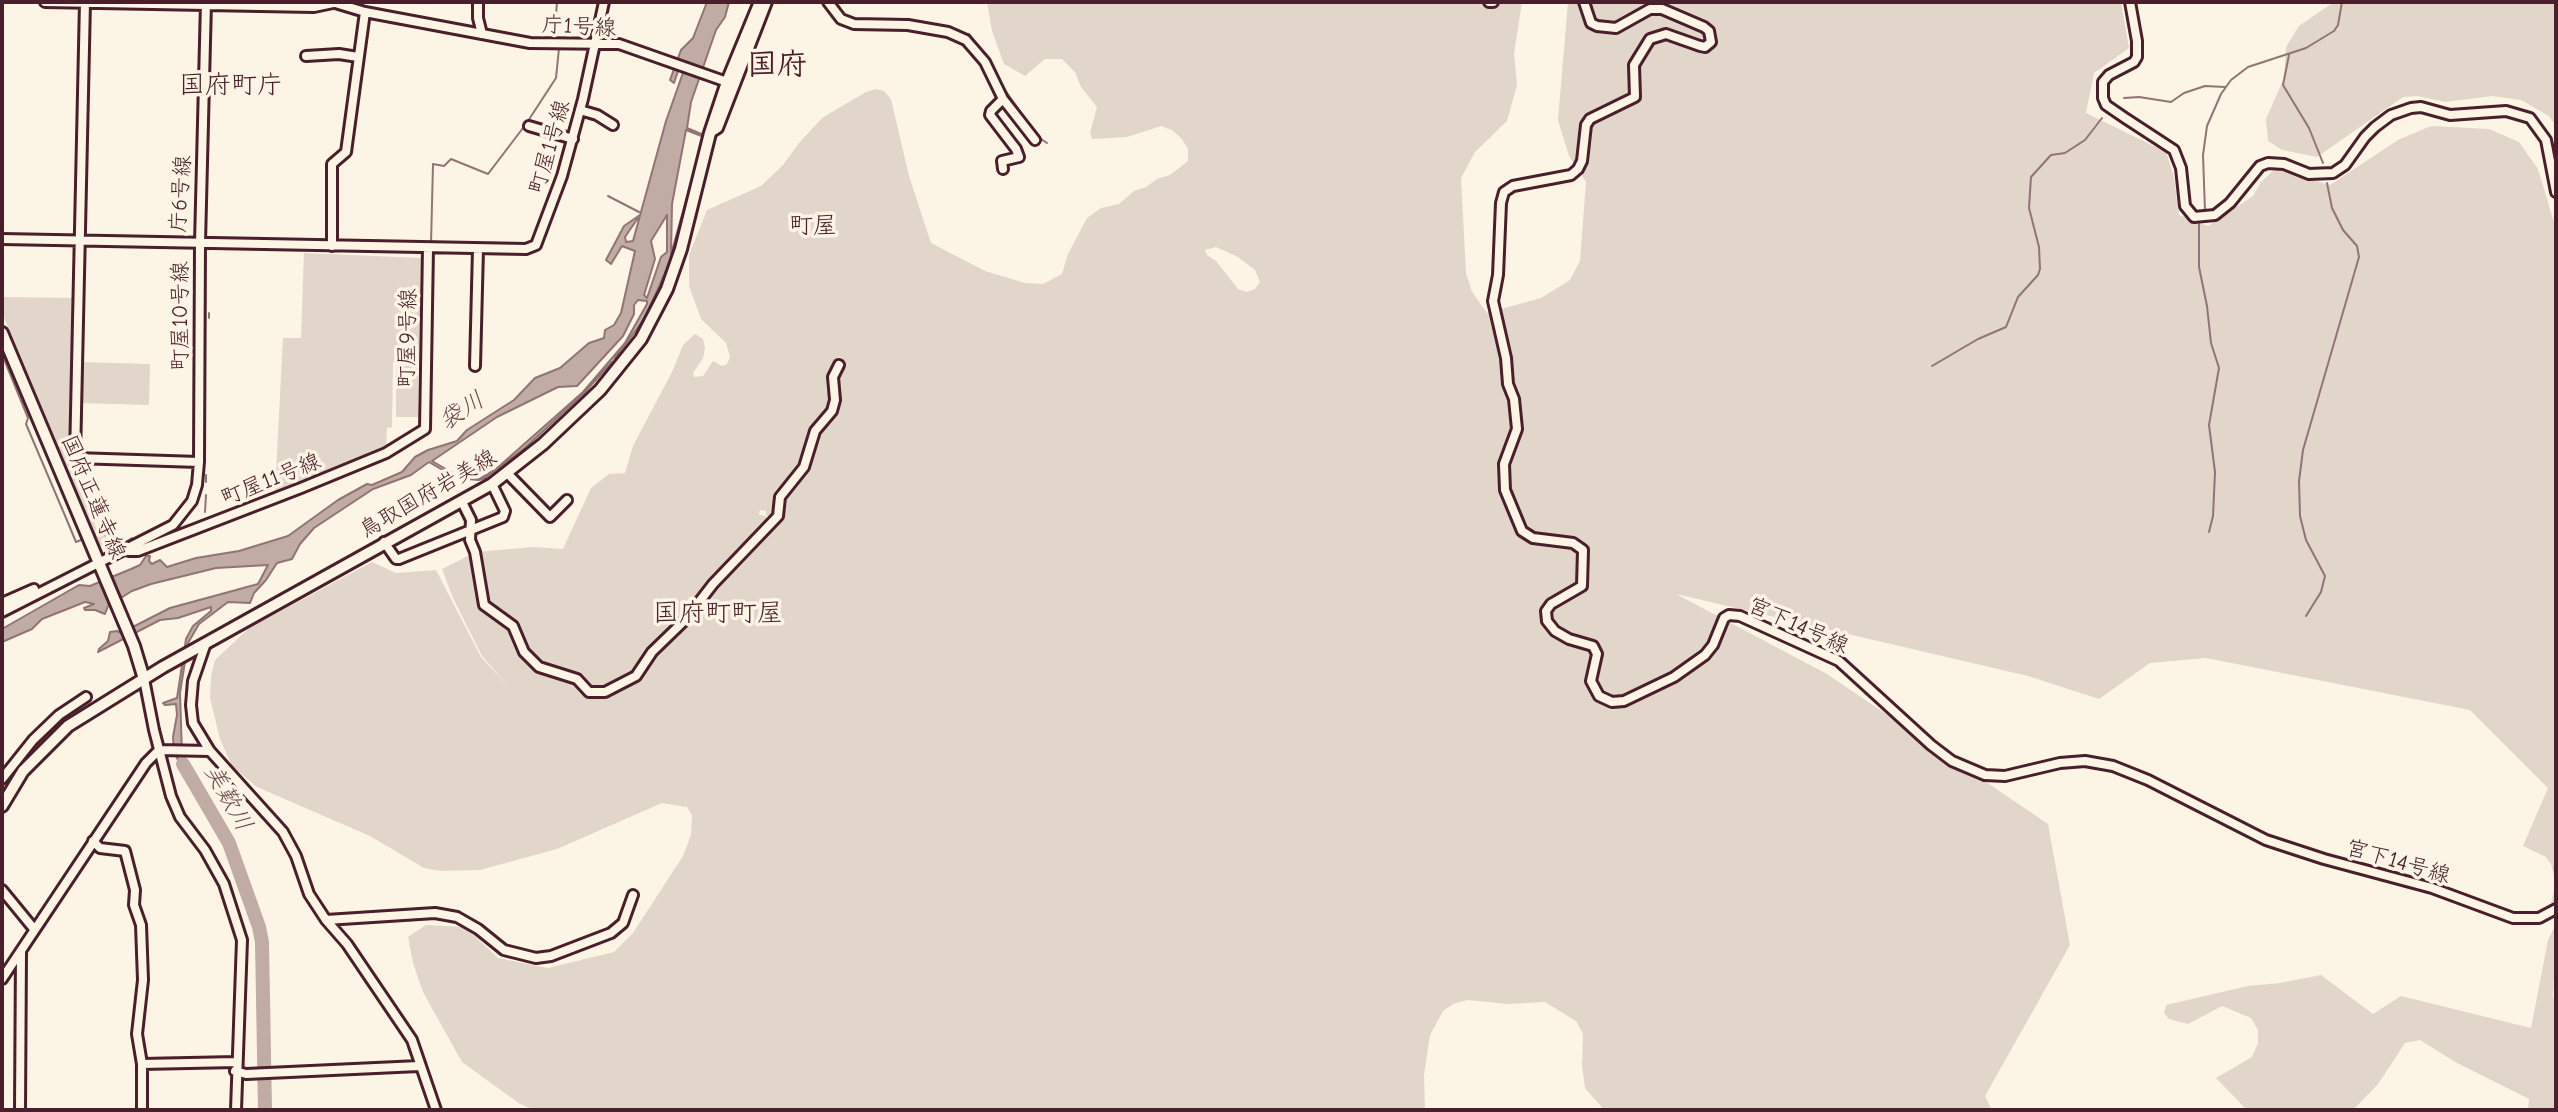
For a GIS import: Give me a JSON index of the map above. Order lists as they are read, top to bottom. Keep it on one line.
{"streets":{"main road":["鳥取国府岩美線","国府正蓮寺線"],"street":["庁1号線","町屋1号線","庁6号線","町屋10号線","町屋9号線","町屋11号線","宮下14号線"]},"crossings":[["庁1号線","町屋1号線"],["庁1号線","鳥取国府岩美線"],["町屋1号線","町屋10号線"],["庁6号線","町屋10号線"],["町屋10号線","町屋9号線"],["町屋10号線","町屋11号線"],["町屋10号線","国府正蓮寺線"],["町屋9号線","町屋11号線"],["鳥取国府岩美線","国府正蓮寺線"]],"districts":["国府","国府町庁","町屋","国府町町屋"],"water":["袋川","美歎川"]}
